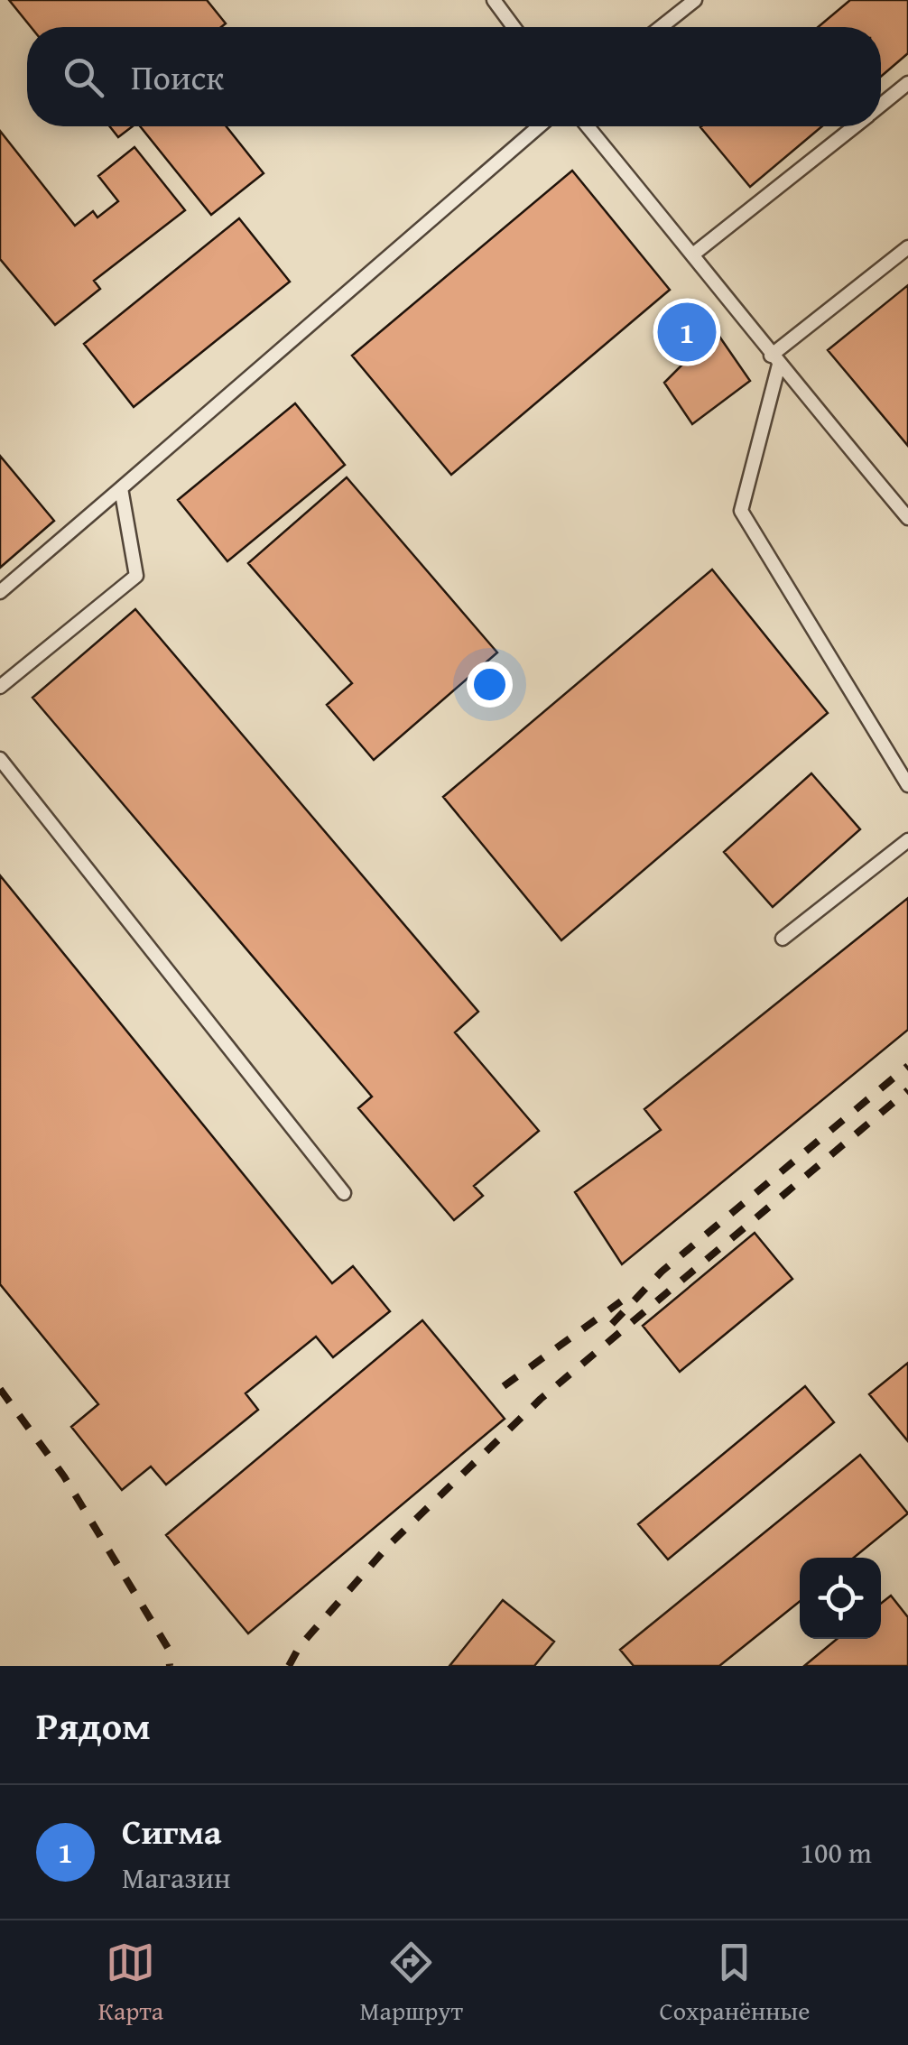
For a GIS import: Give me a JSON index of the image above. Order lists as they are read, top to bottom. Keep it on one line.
{"page":{"search":"Поиск","pins":"1","heading":"Рядом","list":[{"mark":"1","name":"Сигма","note":"Магазин","value":"100 m"}],"nav":["Карта","Маршрут","Сохранённые"]}}
